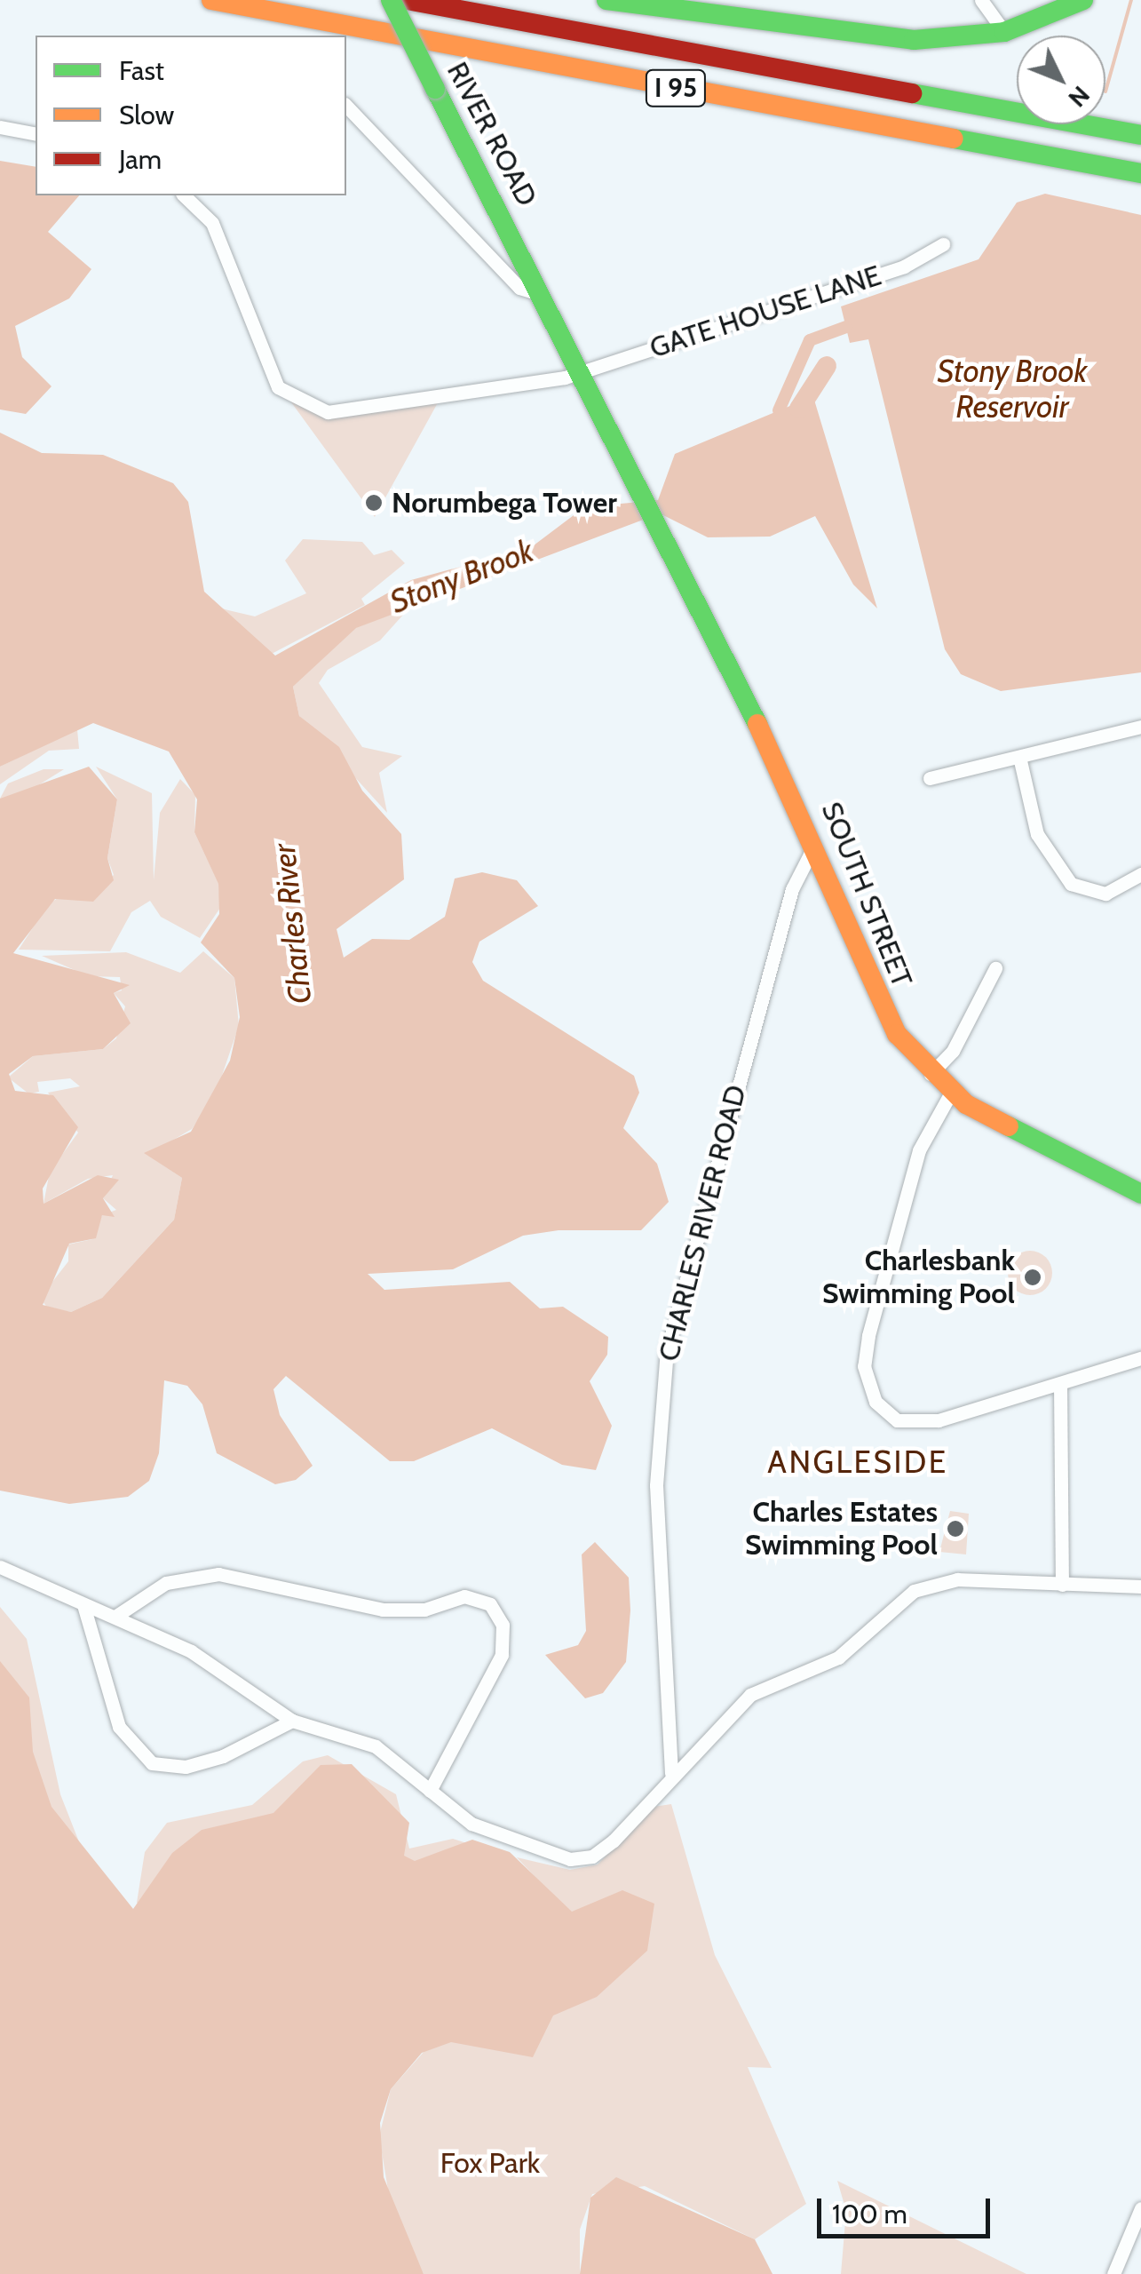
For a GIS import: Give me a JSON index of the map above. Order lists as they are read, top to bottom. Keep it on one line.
{"streets":{"main road":["I 95","RIVER ROAD","SOUTH STREET"],"street":["GATE HOUSE LANE","CHARLES RIVER ROAD"]},"crossings":[["RIVER ROAD","GATE HOUSE LANE"],["RIVER ROAD","SOUTH STREET"],["SOUTH STREET","CHARLES RIVER ROAD"]],"districts":["ANGLESIDE"],"water":["Stony Brook Reservoir","Stony Brook","Charles River"],"parks":["Fox Park"],"places":["Norumbega Tower","Charlesbank Swimming Pool","Charles Estates Swimming Pool"],"legend":["Fast","Slow","Jam"],"scale_bar":"100 m","north":"bottom right"}
